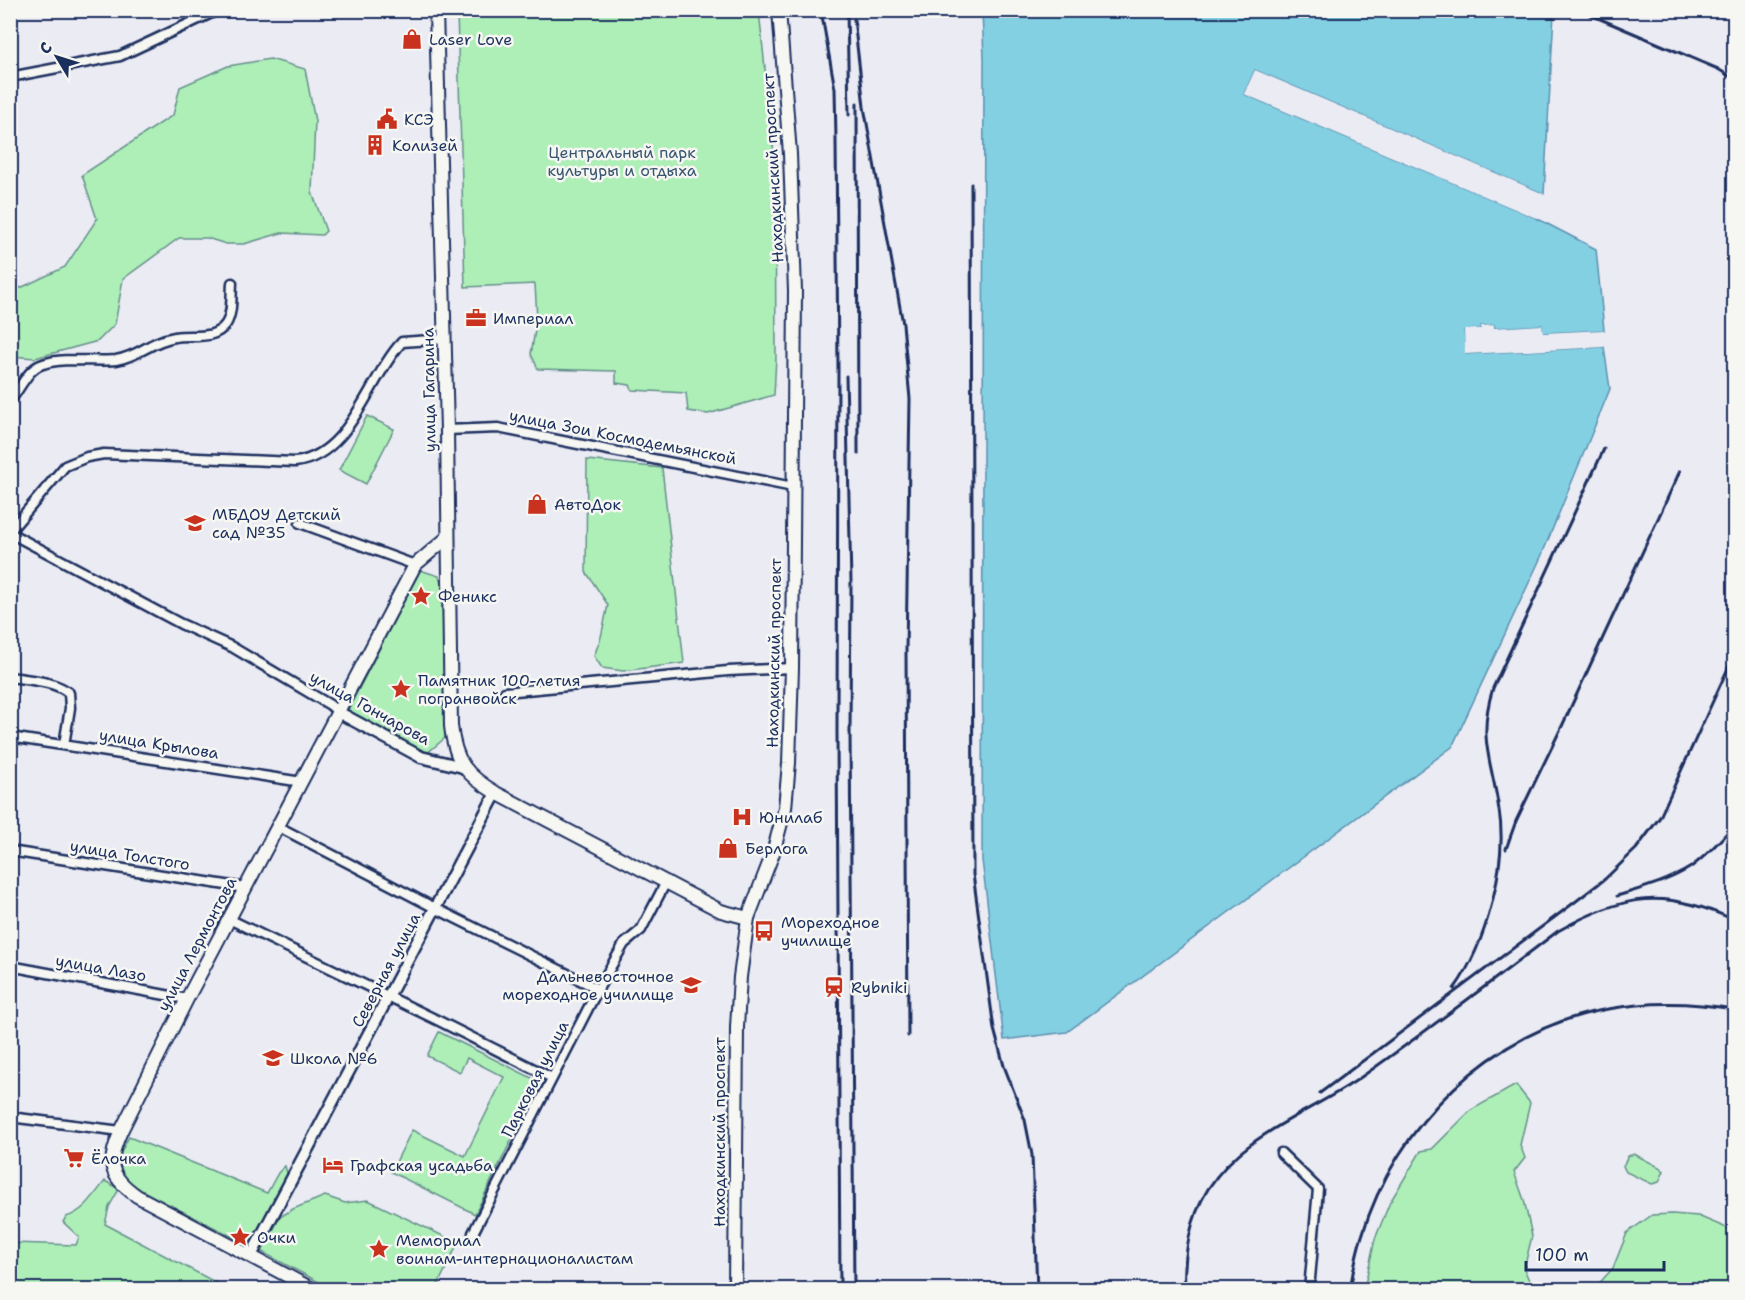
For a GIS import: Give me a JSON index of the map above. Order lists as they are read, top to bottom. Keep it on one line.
{"streets":{"main road":["Находкинский проспект","улица Гагарина","улица Гончарова","улица Лермонтова"],"street":["улица Зои Космодемьянской","улица Крылова","улица Толстого","улица Лазо","Северная улица","Парковая улица"]},"crossings":[["Находкинский проспект","улица Зои Космодемьянской"],["Находкинский проспект","улица Гончарова"],["улица Гагарина","улица Зои Космодемьянской"],["улица Гагарина","улица Гончарова"],["улица Гагарина","улица Лермонтова"],["улица Гончарова","улица Лермонтова"],["улица Гончарова","Северная улица"],["улица Гончарова","Парковая улица"],["улица Крылова","улица Лермонтова"],["улица Толстого","улица Лермонтова"],["улица Лермонтова","улица Лазо"],["улица Лермонтова","Северная улица"]],"parks":["Центральный парк культуры и отдыха"],"places":{"shop":["Laser Love","АвтоДок","Берлога"],"public building":["КСЭ"],"building":["Колизей"],"office":["Империал"],"school or university":["МБДОУ Детский сад №35","Дальневосточное мореходное училище","Школа №6"],"place":["Феникс","Памятник 100-летия погранвойск","Очки","Мемориал воинам-интернационалистам"],"hospital":["Юнилаб"],"bus stop":["Мореходное училище"],"station":["Rybniki"],"supermarket":["Ёлочка"],"hotel":["Графская усадьба"]},"scale_bar":"100 m","north":"top left"}
